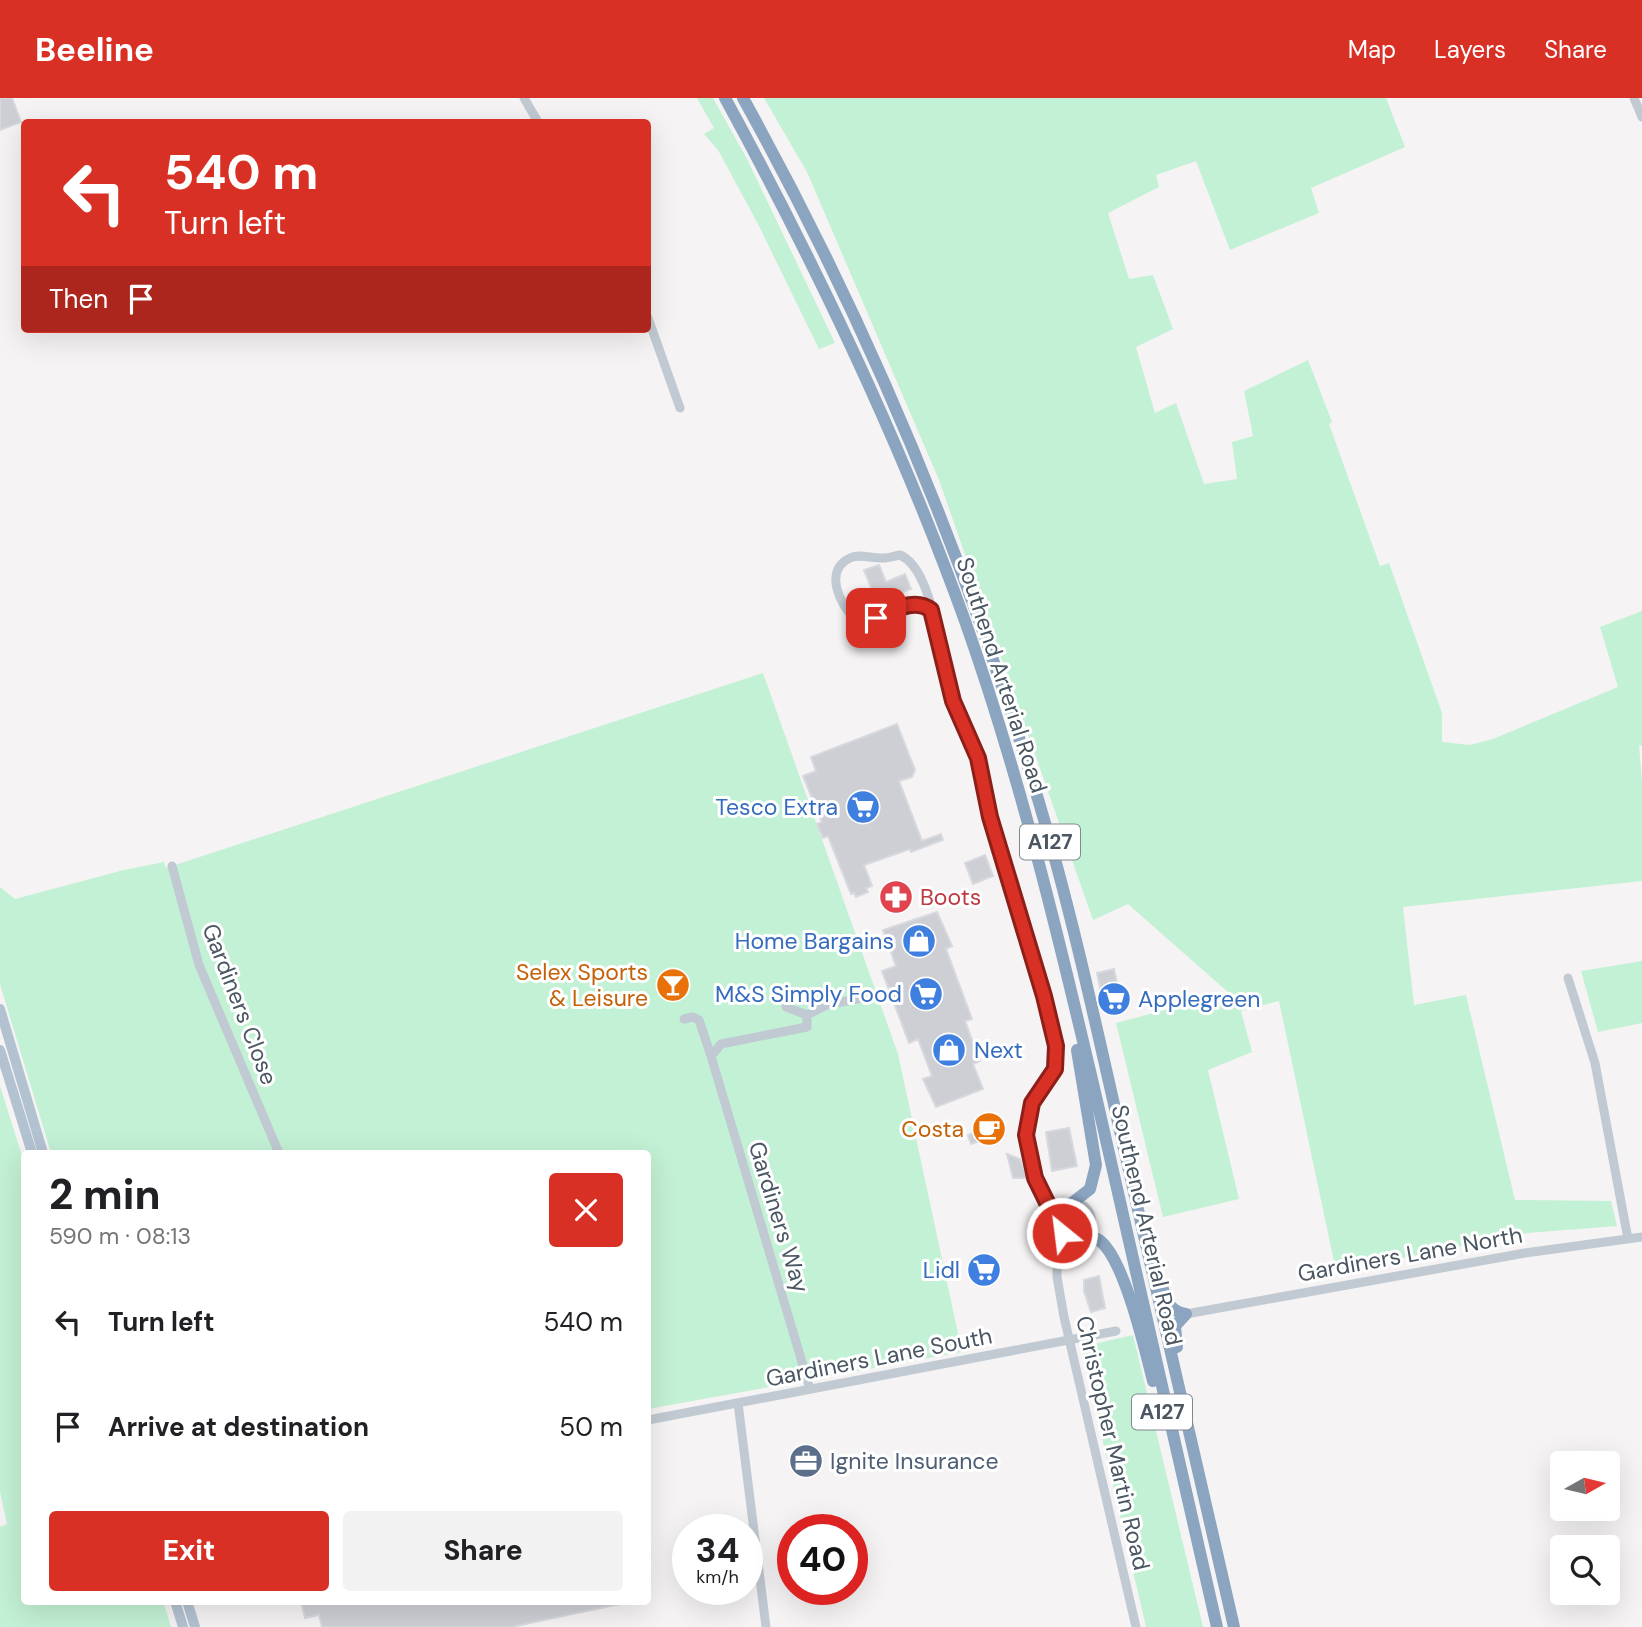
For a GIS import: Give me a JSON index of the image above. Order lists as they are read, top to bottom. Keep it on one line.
{"streets":{"highway":["Southend Arterial Road","A127"],"street":["Gardiners Close","Gardiners Way","Gardiners Lane North","Gardiners Lane South","Christopher Martin Road"]},"crossings":[["Southend Arterial Road","A127"],["A127","Gardiners Lane North"],["A127","Christopher Martin Road"],["Gardiners Way","Gardiners Lane South"],["Gardiners Lane South","Christopher Martin Road"]],"places":{"supermarket":["Tesco Extra","M&S Simply Food","Applegreen","Lidl"],"pharmacy":["Boots"],"shop":["Home Bargains","Next"],"bar":["Selex Sports & Leisure"],"cafe":["Costa"],"office":["Ignite Insurance"]},"north":"right","page":{"header":"Beeline","nav":["Map","Layers","Share"],"turn":["540 m","Turn left"],"then":"Then","heading":["2 min","590 m · 08:13"],"list":[{"name":"Turn left","value":"540 m"},{"name":"Arrive at destination","value":"50 m"}],"buttons":["Exit","Share"],"speed":"34 km/h","limit":"40"}}
